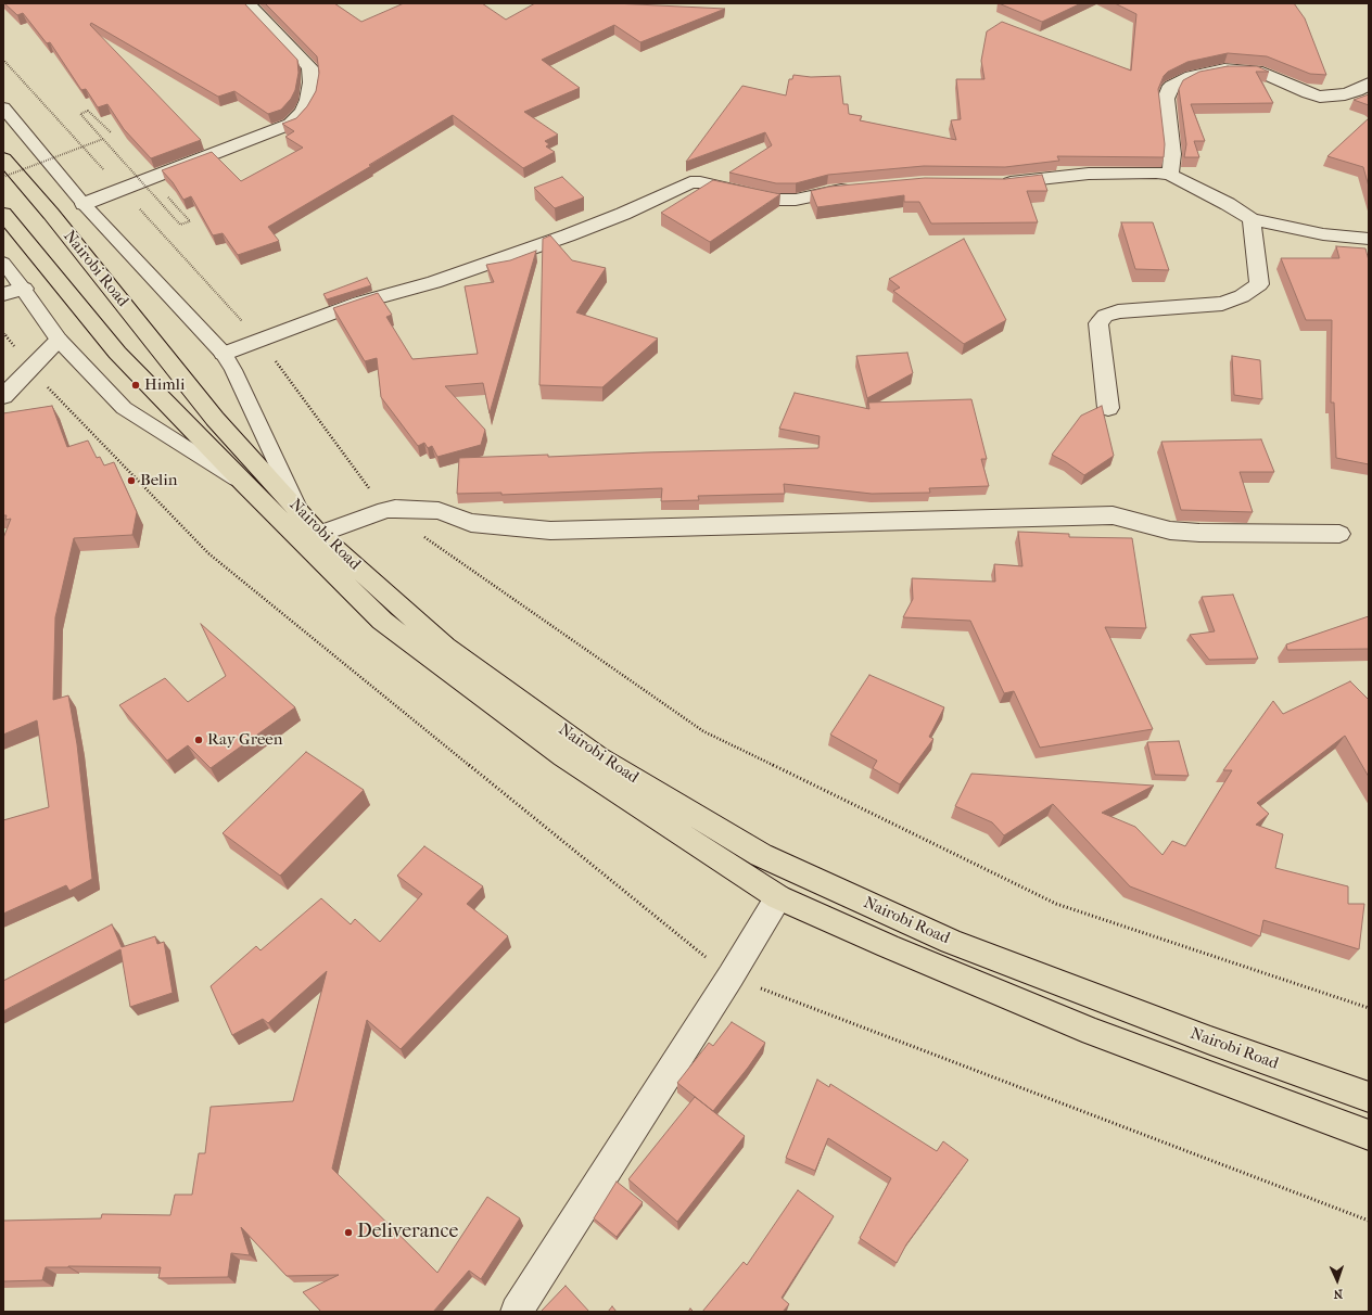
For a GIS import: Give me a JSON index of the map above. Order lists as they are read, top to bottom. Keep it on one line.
{"streets":{"highway":["Nairobi Road"]},"places":["Himli","Belin","Ray Green","Deliverance"],"north":"bottom"}
